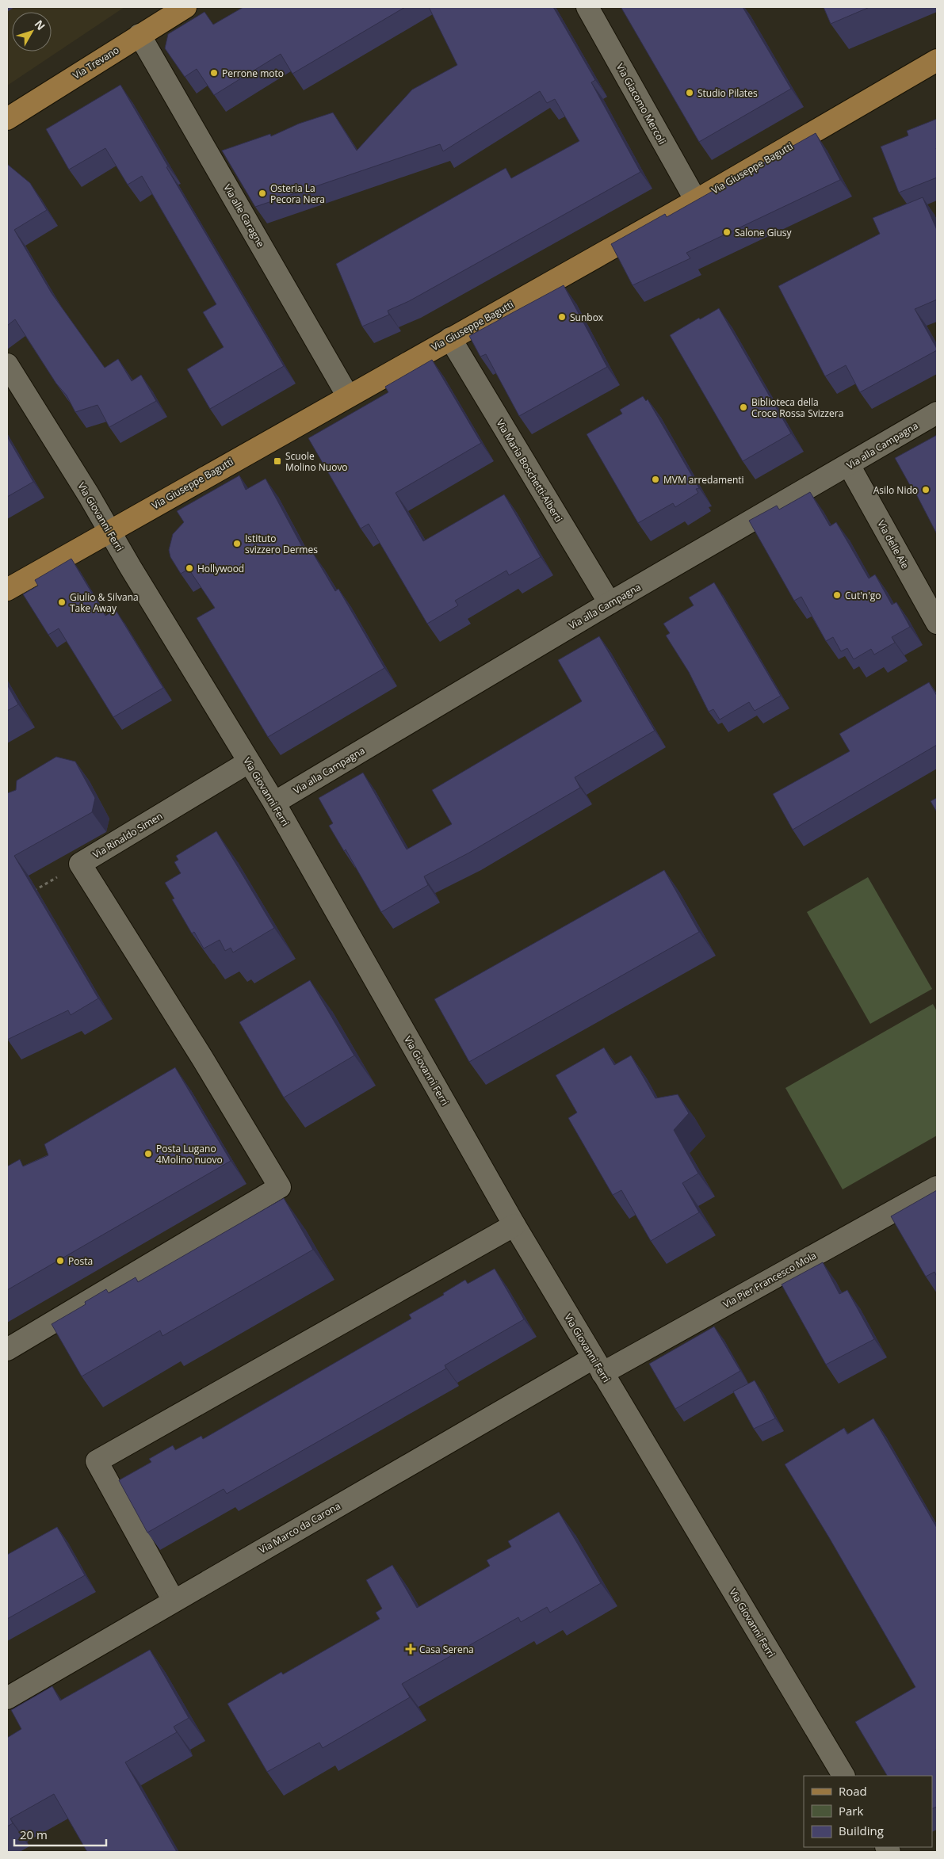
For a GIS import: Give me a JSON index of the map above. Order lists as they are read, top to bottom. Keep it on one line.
{"streets":{"main road":["Via Trevano","Via Giuseppe Bagutti"],"street":["Via Giacomo Mercoli","Via alle Caragne","Via alla Campagna","Via Maria Boschetti-Alberti","Via Giovanni Ferri","Via delle Aie","Via Rinaldo Simen","Via Pier Francesco Mola","Via Marco da Carona"]},"crossings":[["Via Trevano","Via alle Caragne"],["Via Giacomo Mercoli","Via Giuseppe Bagutti"],["Via Giuseppe Bagutti","Via alle Caragne"],["Via Giuseppe Bagutti","Via Maria Boschetti-Alberti"],["Via Giuseppe Bagutti","Via Giovanni Ferri"],["Via alla Campagna","Via Maria Boschetti-Alberti"],["Via alla Campagna","Via Giovanni Ferri"],["Via alla Campagna","Via delle Aie"],["Via Giovanni Ferri","Via Rinaldo Simen"],["Via Giovanni Ferri","Via Pier Francesco Mola"],["Via Giovanni Ferri","Via Marco da Carona"],["Via Pier Francesco Mola","Via Marco da Carona"]],"places":{"other":["Perrone moto","Studio Pilates","Osteria La Pecora Nera","Salone Giusy","Sunbox","Biblioteca della Croce Rossa Svizzera","MVM arredamenti","Asilo Nido","Istituto svizzero Dermes","Hollywood","Cut'n'go","Giulio & Silvana Take Away","Posta Lugano 4Molino nuovo","Posta"],"transit":["Scuole Molino Nuovo"],"health":["Casa Serena"]},"legend":["Road","Park","Building"],"scale_bar":"20 m","north":"top right"}
